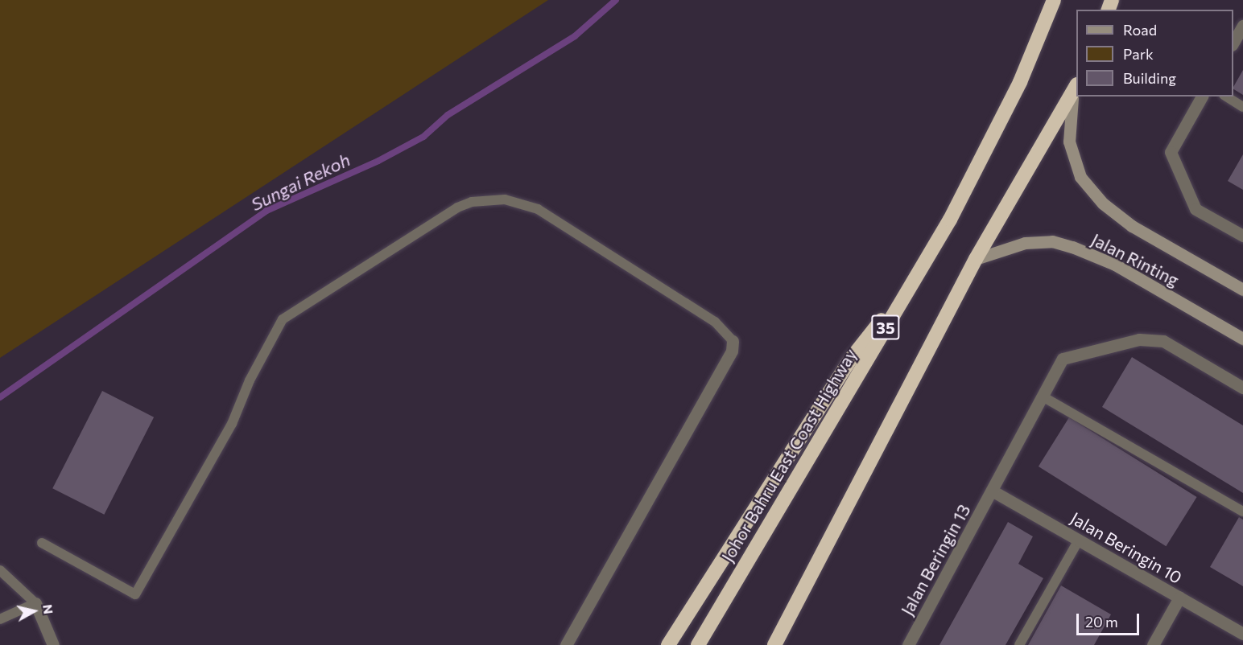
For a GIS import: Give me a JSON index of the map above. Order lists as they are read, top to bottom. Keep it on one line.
{"streets":{"highway":["35","Johor Bahru East Coast Highway"],"main road":["Jalan Rinting"],"street":["Jalan Beringin 10","Jalan Beringin 13"]},"crossings":[["Jalan Beringin 10","Jalan Beringin 13"]],"water":["Sungai Rekoh"],"legend":["Road","Park","Building"],"scale_bar":"20 m","north":"right"}
